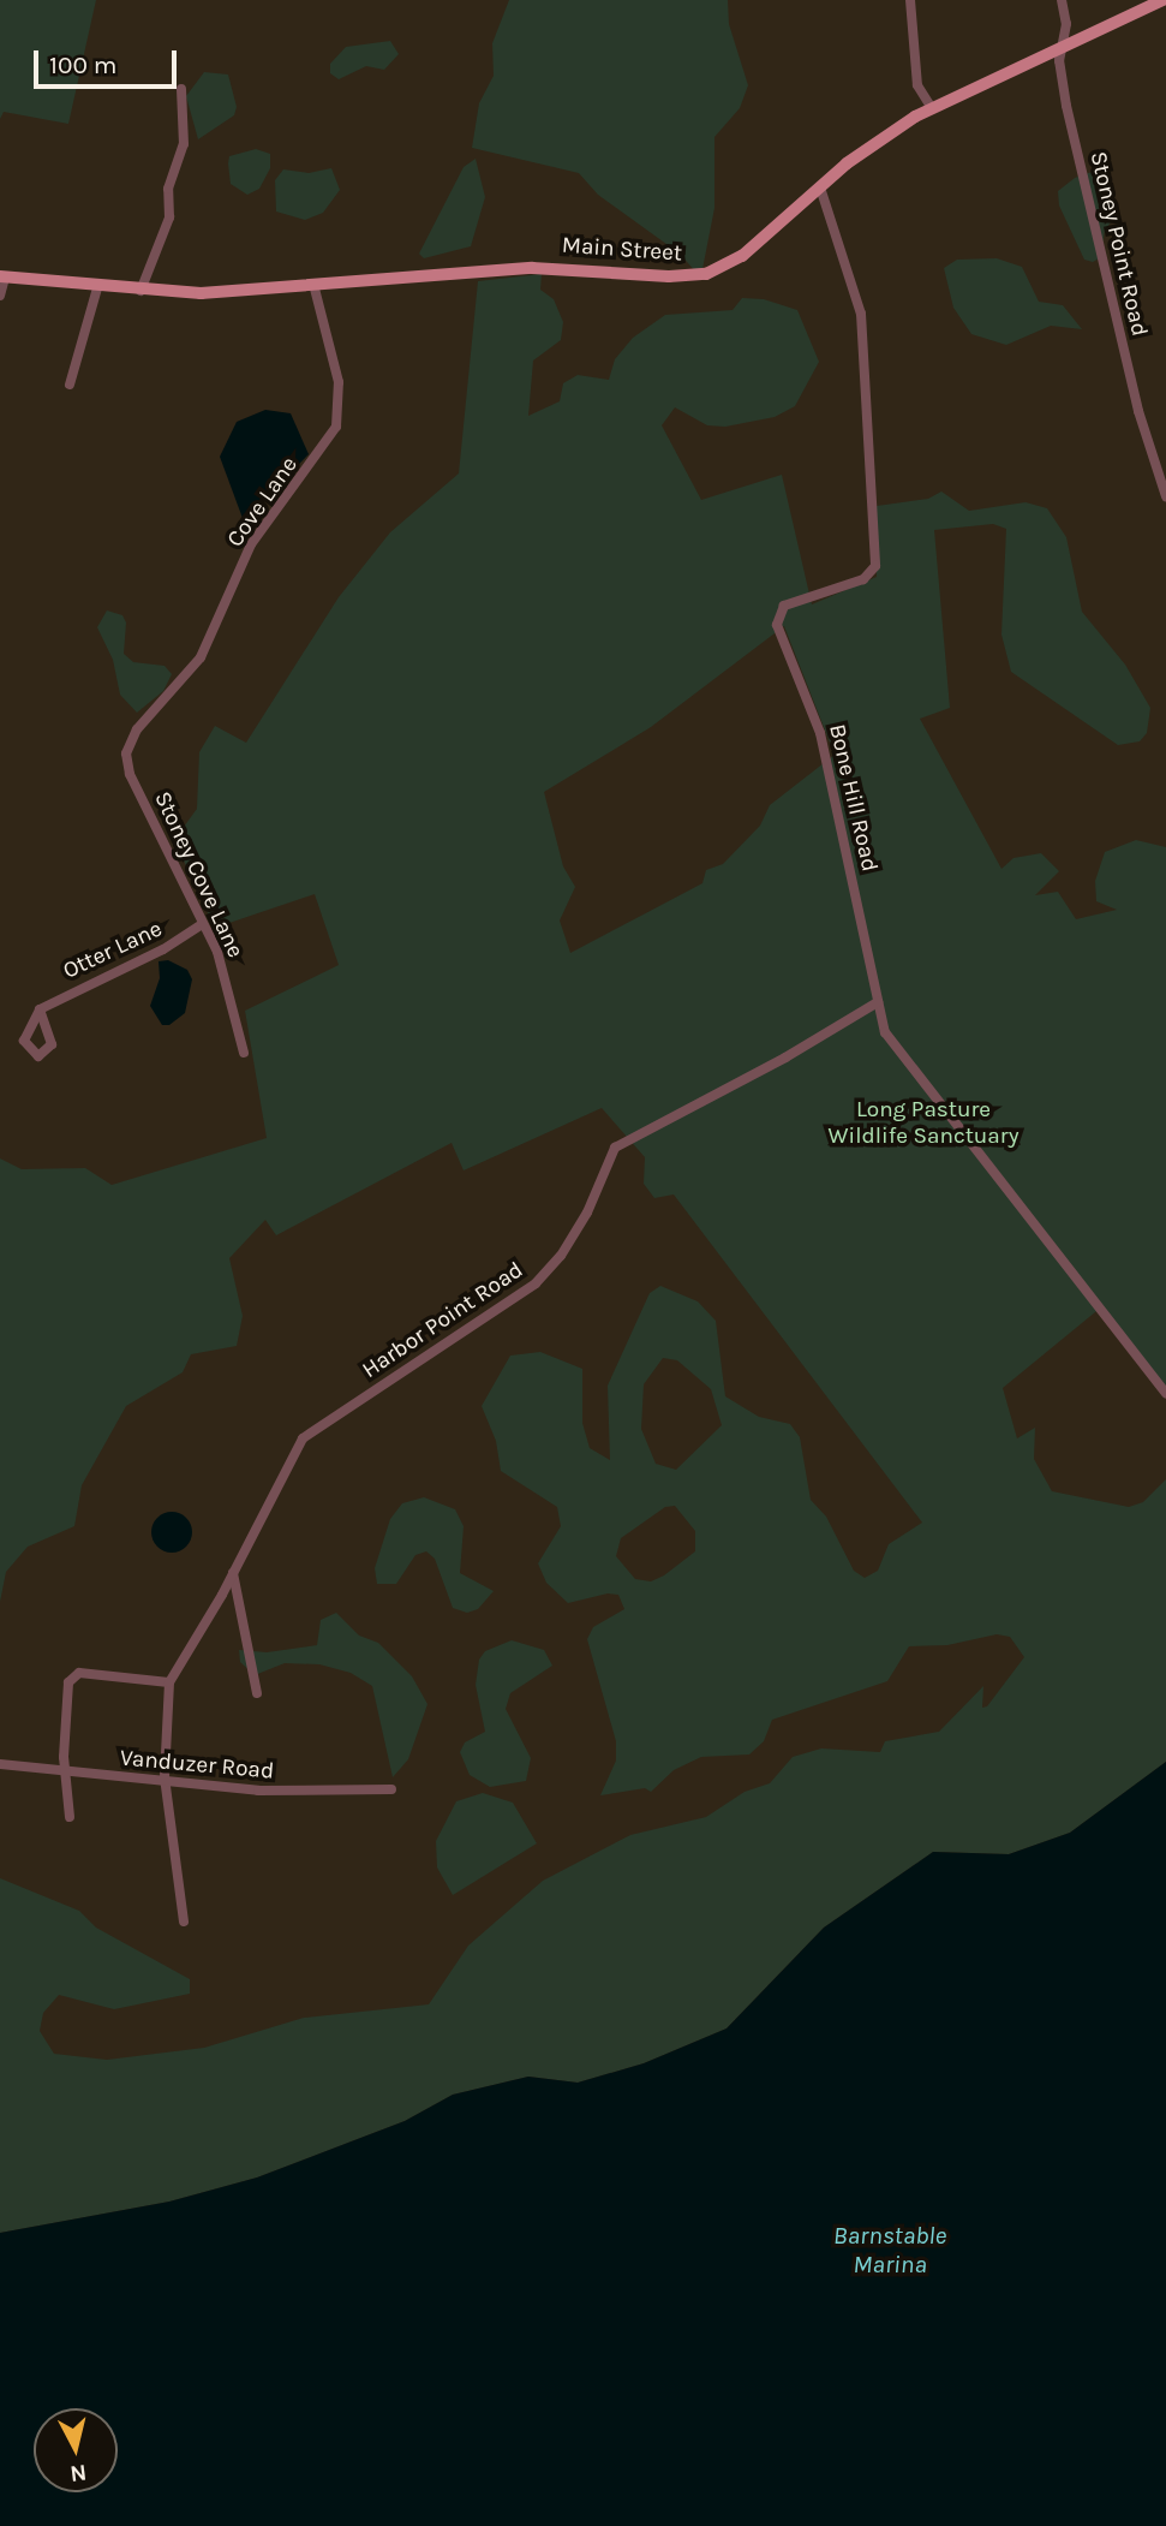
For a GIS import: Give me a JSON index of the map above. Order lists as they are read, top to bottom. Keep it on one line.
{"streets":{"main road":["Main Street"],"street":["Stoney Point Road","Cove Lane","Bone Hill Road","Stoney Cove Lane","Otter Lane","Harbor Point Road","Vanduzer Road"]},"crossings":[["Stoney Point Road","Main Street"],["Main Street","Cove Lane"],["Main Street","Bone Hill Road"],["Cove Lane","Stoney Cove Lane"],["Bone Hill Road","Harbor Point Road"],["Stoney Cove Lane","Otter Lane"]],"water":["Barnstable Marina"],"parks":["Long Pasture Wildlife Sanctuary"],"scale_bar":"100 m","north":"bottom"}
